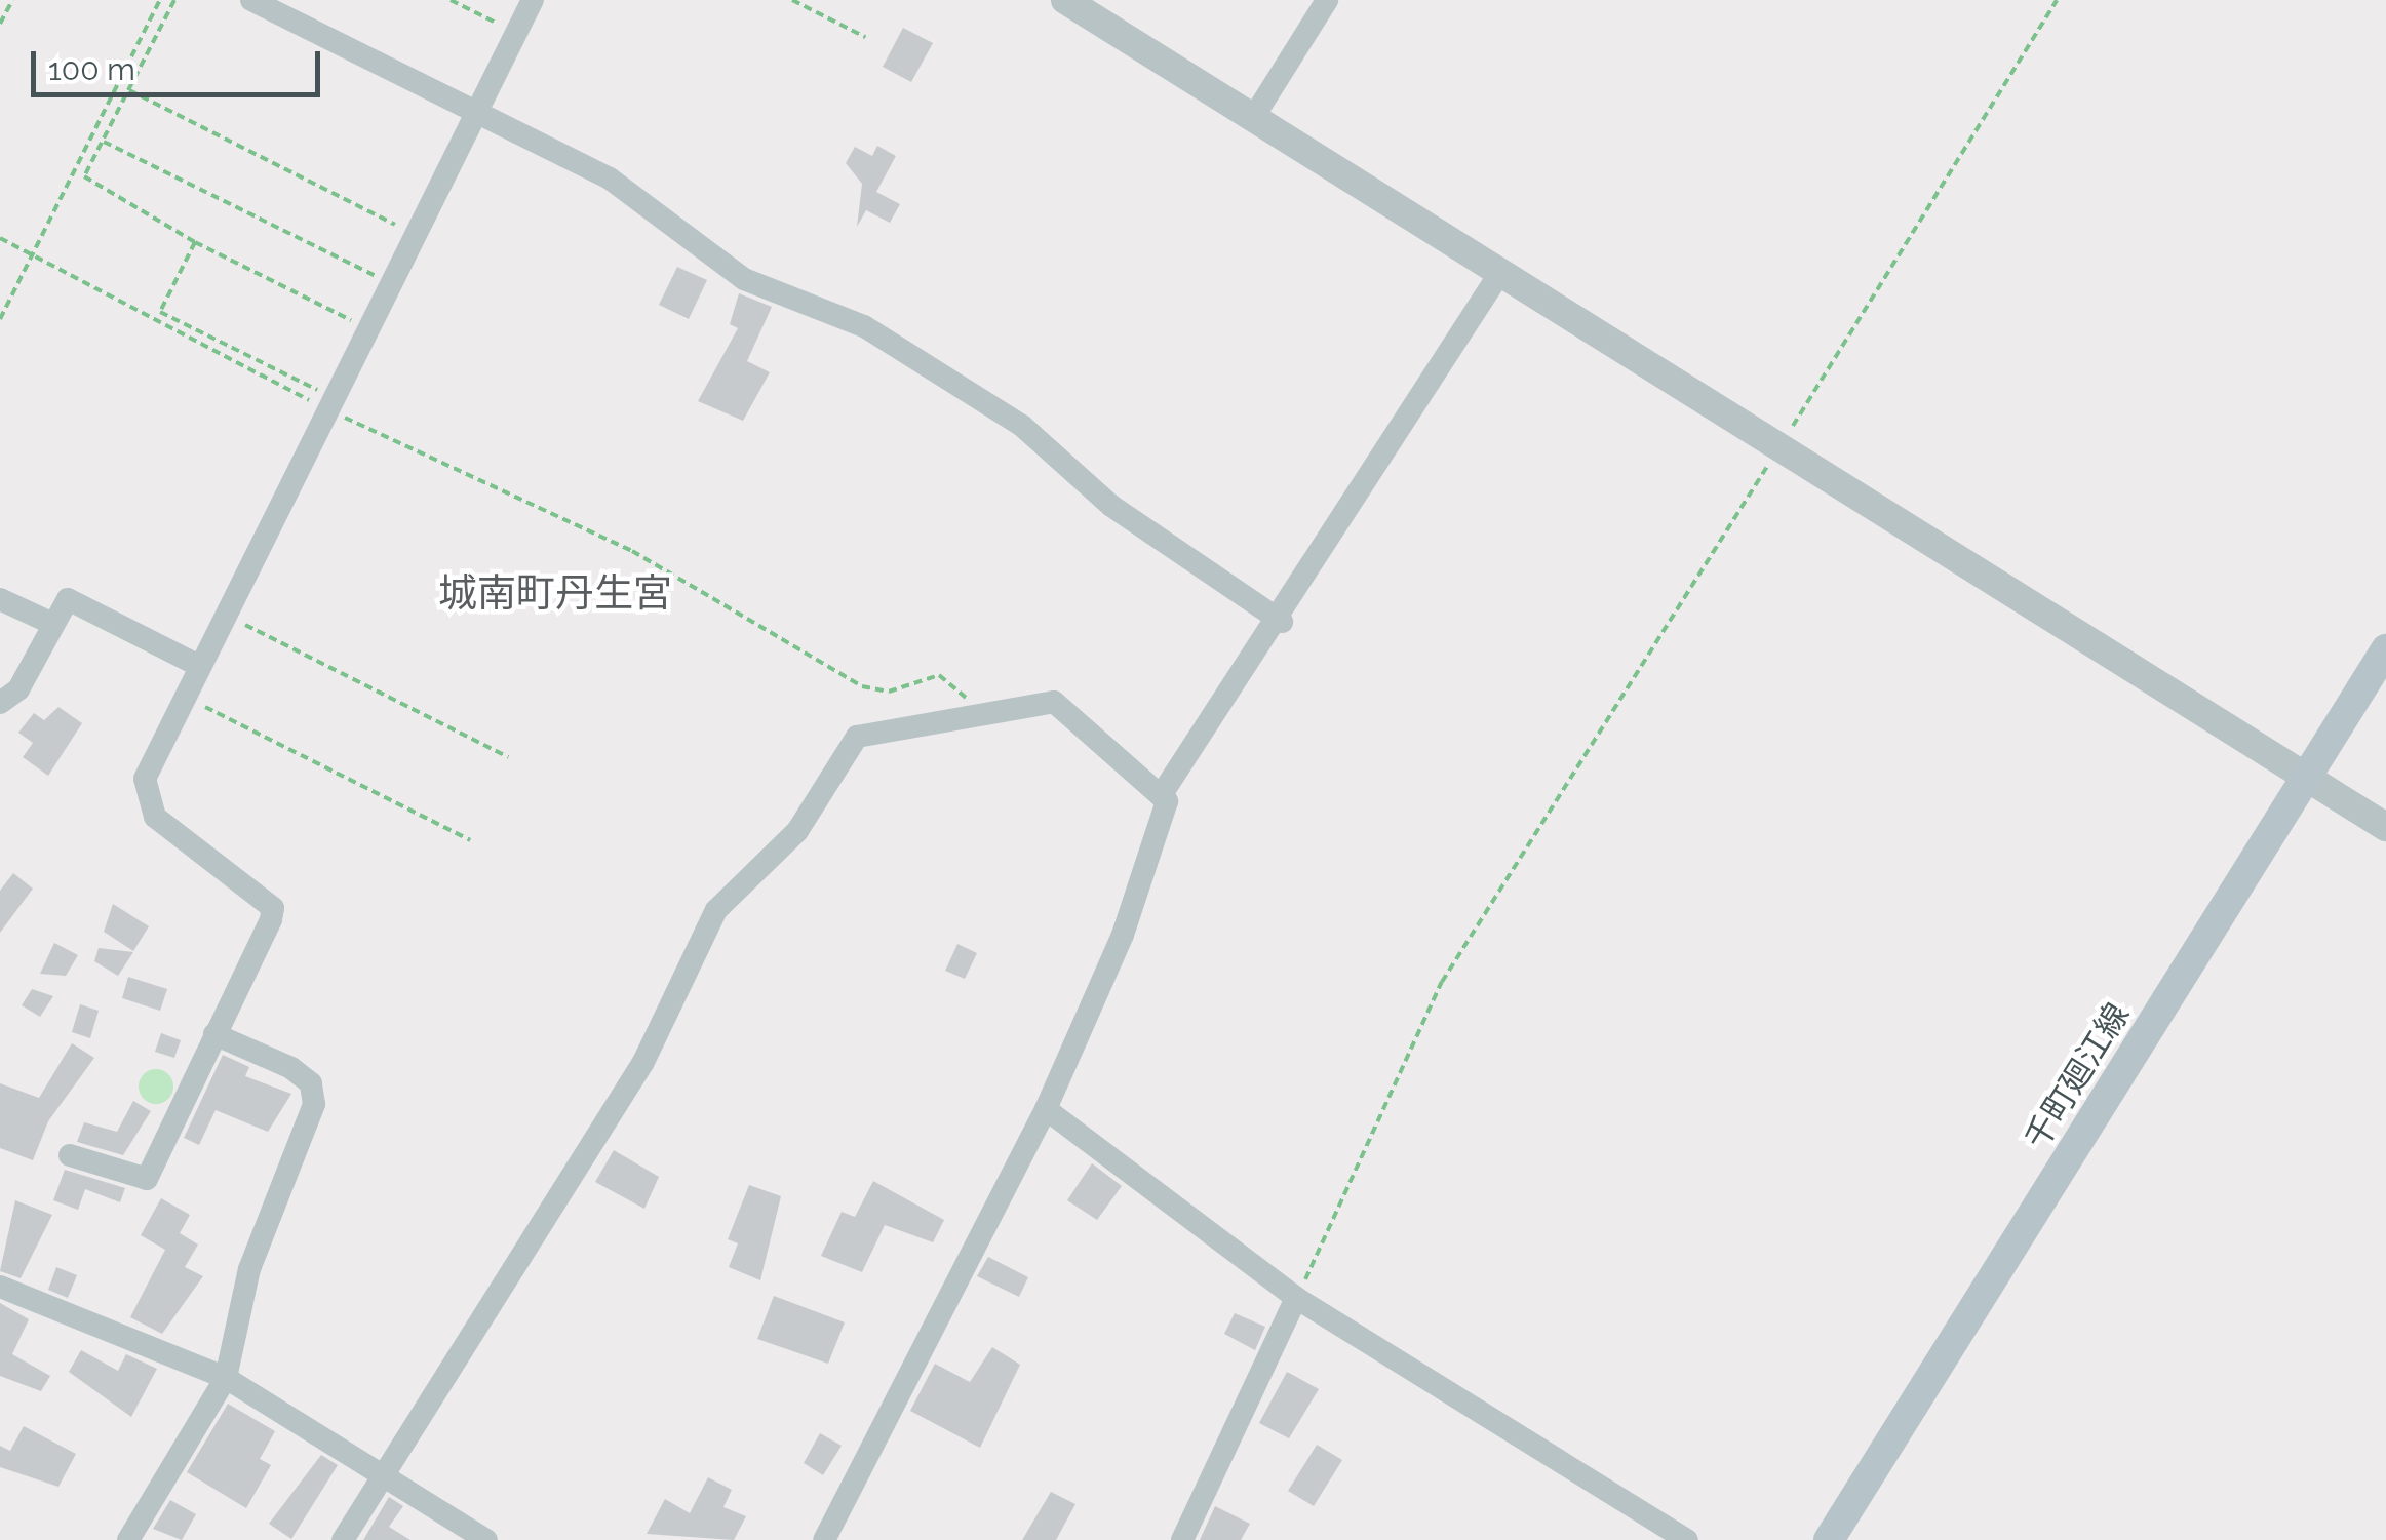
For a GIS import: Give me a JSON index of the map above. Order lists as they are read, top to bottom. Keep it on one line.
{"streets":{"main road":["千町廻江線"]},"districts":["城南町丹生宮"],"scale_bar":"100 m"}
